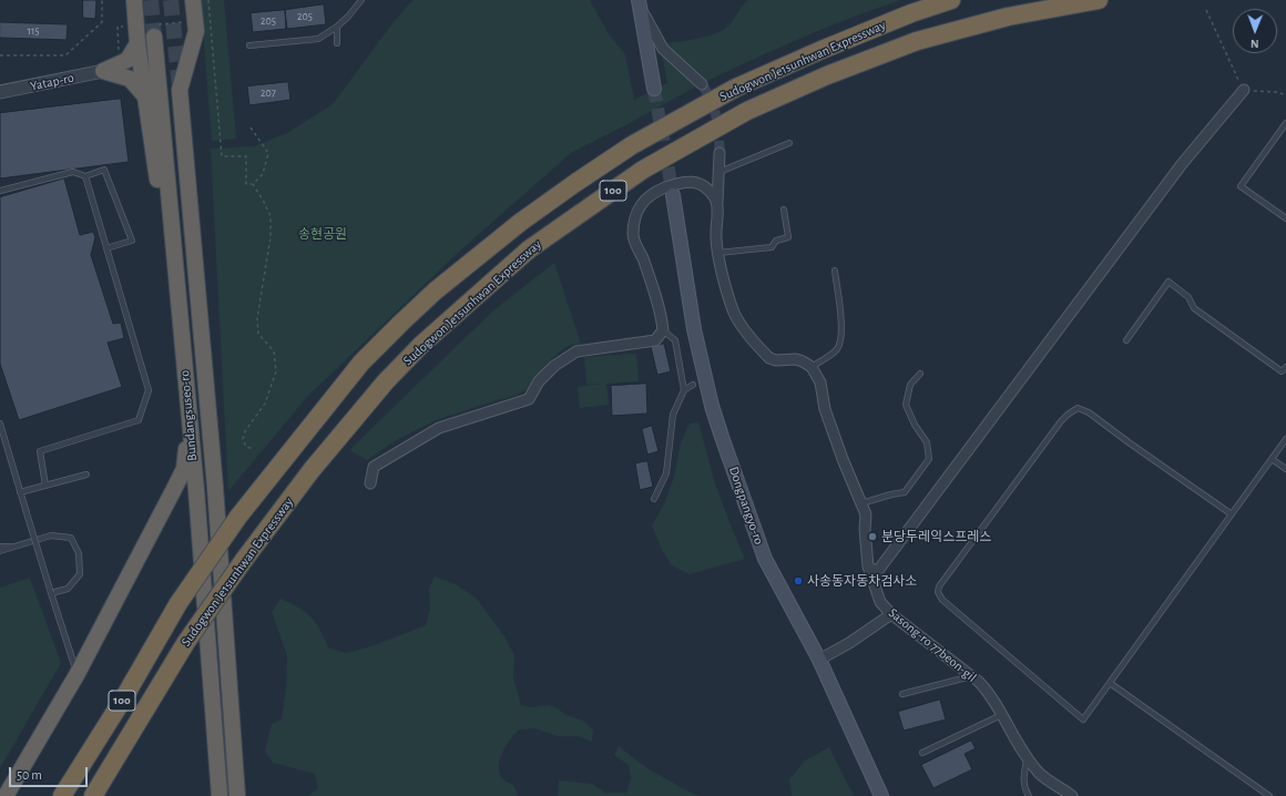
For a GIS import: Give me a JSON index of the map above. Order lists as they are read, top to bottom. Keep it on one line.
{"streets":{"highway":["Sudogwon Je1sunhwan Expressway","100","Bundangsuseo-ro"],"main road":["Dongpangyo-ro"],"street":["Yatap-ro","Sasong-ro 77beon-gil"]},"parks":["송현공원"],"places":["분당두레익스프레스","사송동자동차검사소"],"house_numbers":["205","205","115","207"],"scale_bar":"50 m","north":"bottom"}
